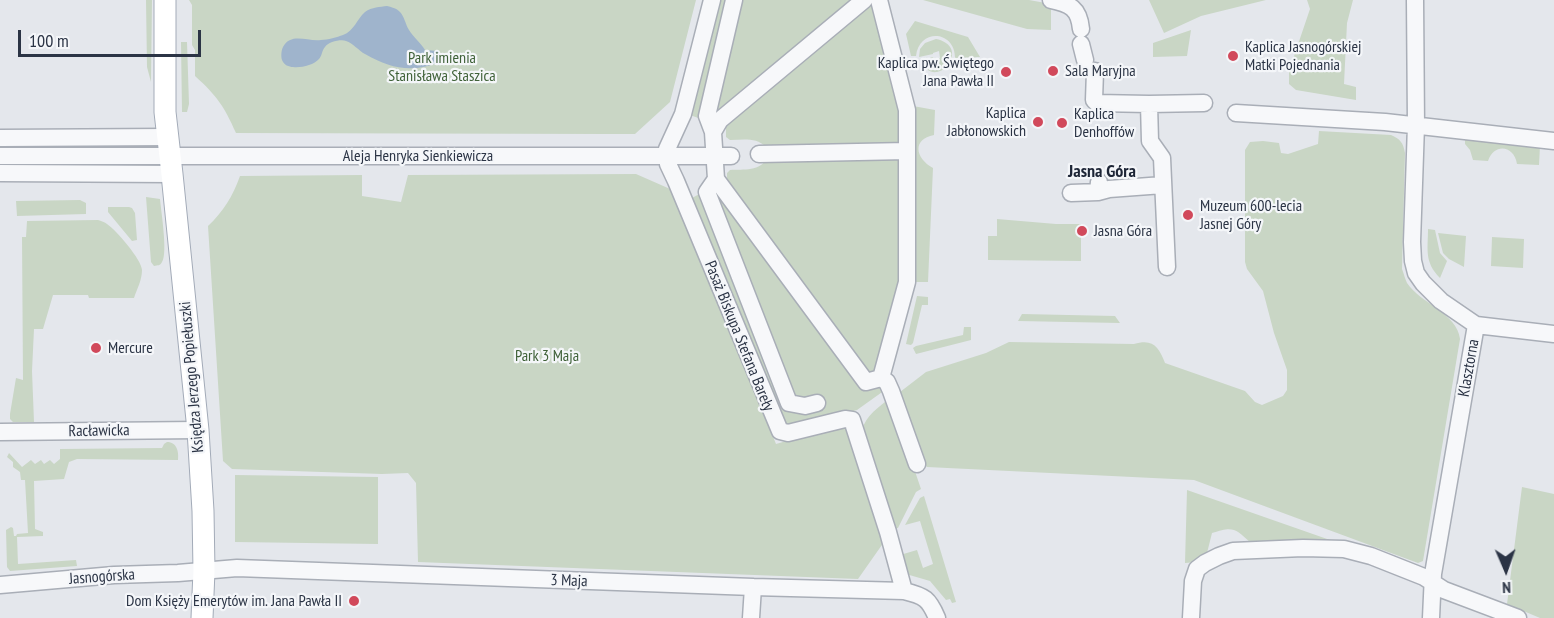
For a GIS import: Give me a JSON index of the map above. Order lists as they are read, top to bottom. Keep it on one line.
{"streets":{"main road":["Księdza Jerzego Popiełuszki"],"street":["Aleja Henryka Sienkiewicza","Pasaż Biskupa Stefana Bareły","Klasztorna","Racławicka","Jasnogórska","3 Maja"]},"crossings":[["Aleja Henryka Sienkiewicza","Pasaż Biskupa Stefana Bareły"],["Aleja Henryka Sienkiewicza","Księdza Jerzego Popiełuszki"],["Pasaż Biskupa Stefana Bareły","3 Maja"],["Księdza Jerzego Popiełuszki","Racławicka"],["Księdza Jerzego Popiełuszki","Jasnogórska"],["Księdza Jerzego Popiełuszki","3 Maja"],["Jasnogórska","3 Maja"]],"districts":["Jasna Góra"],"parks":["Park imienia Stanisława Staszica","Park 3 Maja"],"places":["Kaplica Jasnogórskiej Matki Pojednania","Sala Maryjna","Kaplica pw. Świętego Jana Pawła II","Kaplica Jabłonowskich","Kaplica Denhoffów","Muzeum 600-lecia Jasnej Góry","Jasna Góra","Mercure","Dom Księży Emerytów im. Jana Pawła II"],"scale_bar":"100 m","north":"bottom"}
